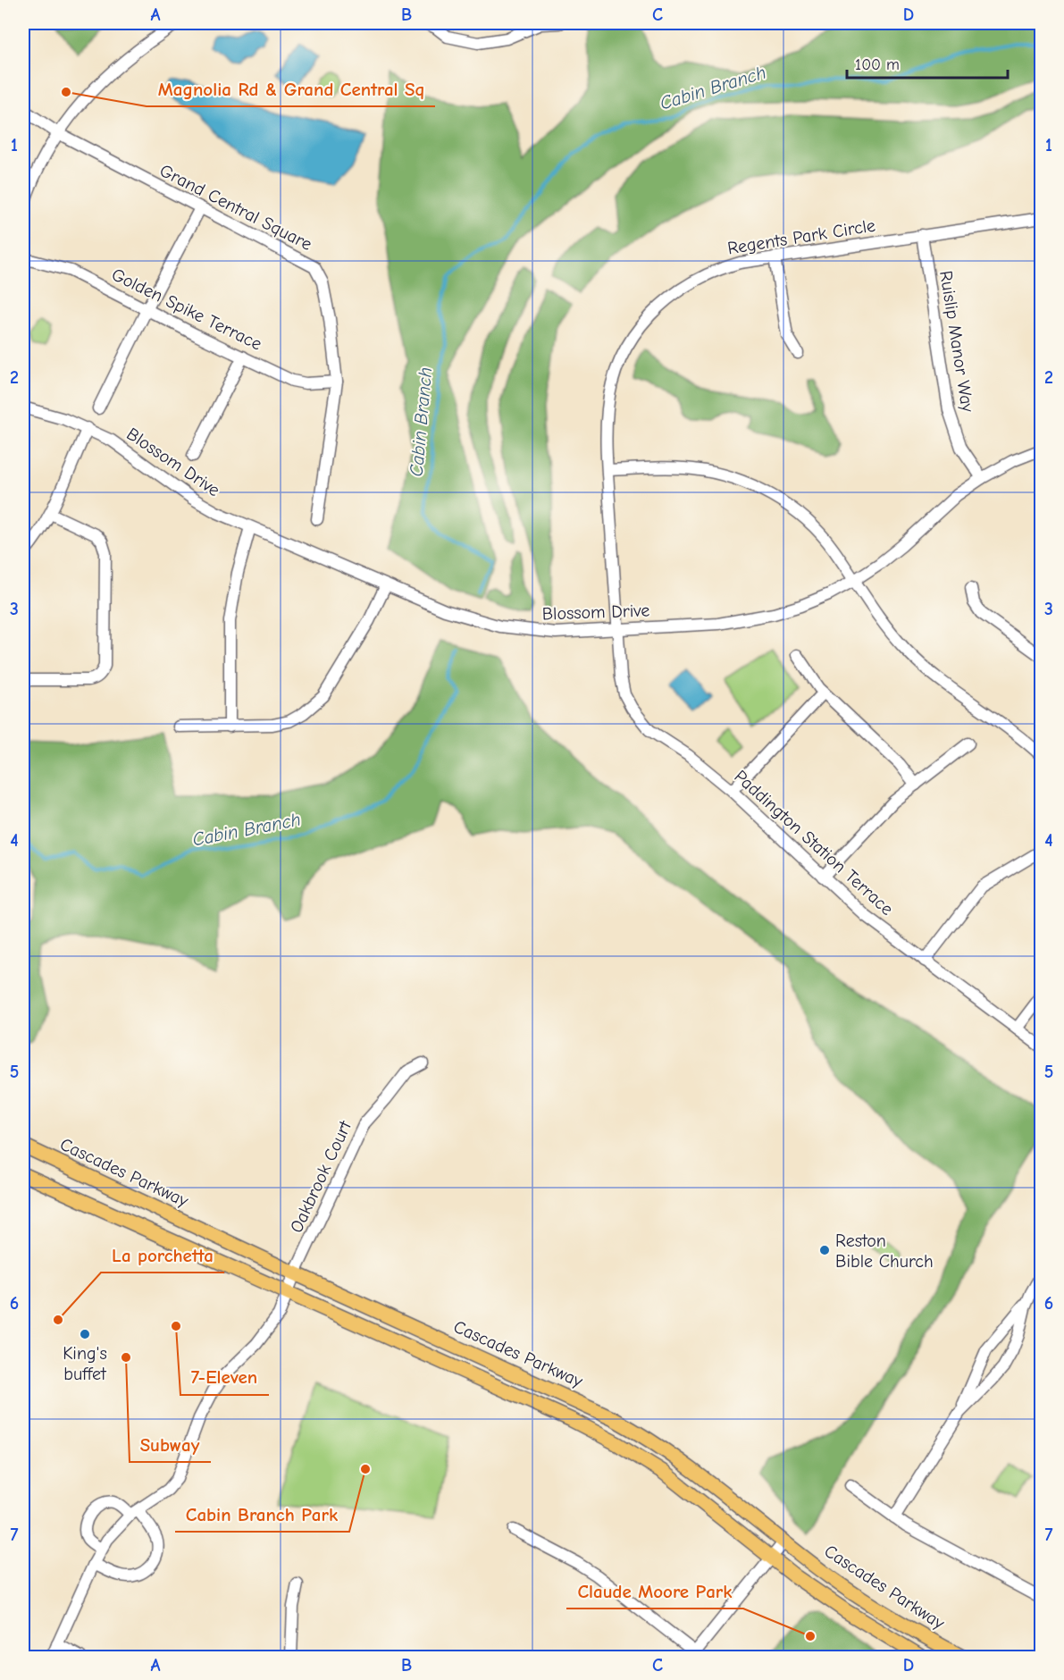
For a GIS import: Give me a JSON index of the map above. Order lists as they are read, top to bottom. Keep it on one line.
{"streets":{"main road":["Cascades Parkway"],"street":["Grand Central Square","Regents Park Circle","Golden Spike Terrace","Ruislip Manor Way","Blossom Drive","Paddington Station Terrace","Oakbrook Court"]},"crossings":[["Grand Central Square","Golden Spike Terrace"],["Regents Park Circle","Ruislip Manor Way"],["Regents Park Circle","Blossom Drive"],["Regents Park Circle","Paddington Station Terrace"],["Ruislip Manor Way","Blossom Drive"],["Blossom Drive","Paddington Station Terrace"],["Cascades Parkway","Oakbrook Court"]],"water":["Cabin Branch"],"places":["Magnolia Rd & Grand Central Sq","Reston Bible Church","La porchetta","7-Eleven","King's buffet","Subway","Cabin Branch Park","Claude Moore Park"],"scale_bar":"100 m","grid":{"columns":["A","B","C","D"],"rows":["1","2","3","4","5","6","7"]}}
